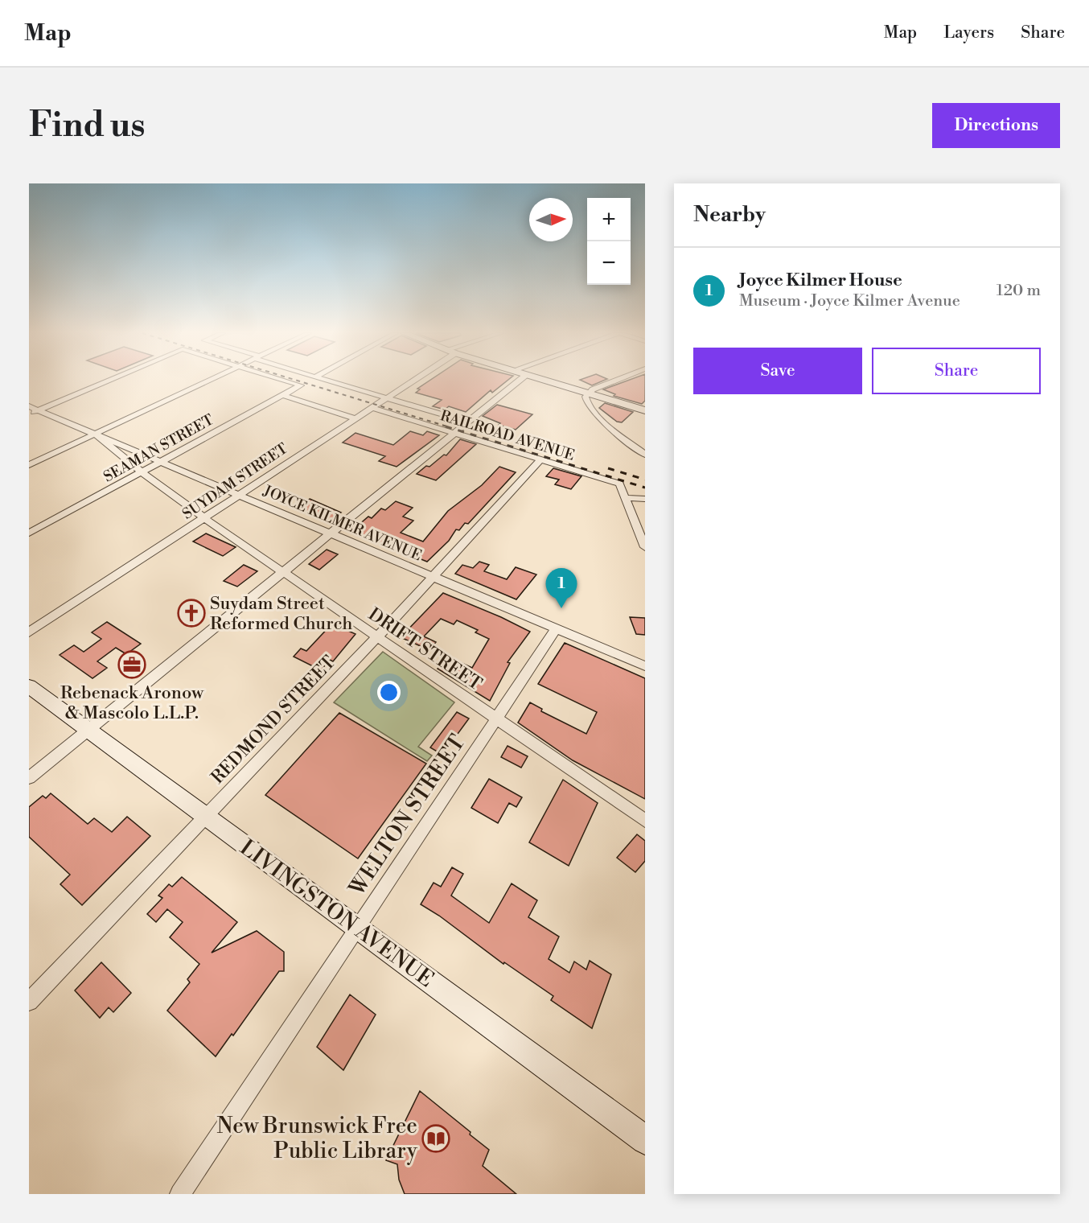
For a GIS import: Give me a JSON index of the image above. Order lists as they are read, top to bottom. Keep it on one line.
{"streets":{"main road":["LIVINGSTON AVENUE"],"street":["RAILROAD AVENUE","SEAMAN STREET","SUYDAM STREET","JOYCE KILMER AVENUE","DRIFT STREET","REDMOND STREET","WELTON STREET"]},"crossings":[["RAILROAD AVENUE","SUYDAM STREET"],["RAILROAD AVENUE","REDMOND STREET"],["SEAMAN STREET","JOYCE KILMER AVENUE"],["SEAMAN STREET","DRIFT STREET"],["SUYDAM STREET","JOYCE KILMER AVENUE"],["SUYDAM STREET","DRIFT STREET"],["JOYCE KILMER AVENUE","DRIFT STREET"],["JOYCE KILMER AVENUE","REDMOND STREET"],["JOYCE KILMER AVENUE","WELTON STREET"],["DRIFT STREET","REDMOND STREET"],["DRIFT STREET","WELTON STREET"],["REDMOND STREET","LIVINGSTON AVENUE"],["WELTON STREET","LIVINGSTON AVENUE"]],"places":{"church":["Suydam Street Reformed Church"],"office":["Rebenack Aronow & Mascolo L.L.P."],"library":["New Brunswick Free Public Library"]},"north":"right","page":{"header":"Map","nav":["Map","Layers","Share"],"buttons":["Directions",["Save","Share"]],"title":"Find us","heading":"Nearby","map_buttons":["+","−"],"list":[{"mark":"1","name":"Joyce Kilmer House","note":"Museum · Joyce Kilmer Avenue","value":"120 m"}],"pins":"1"}}
